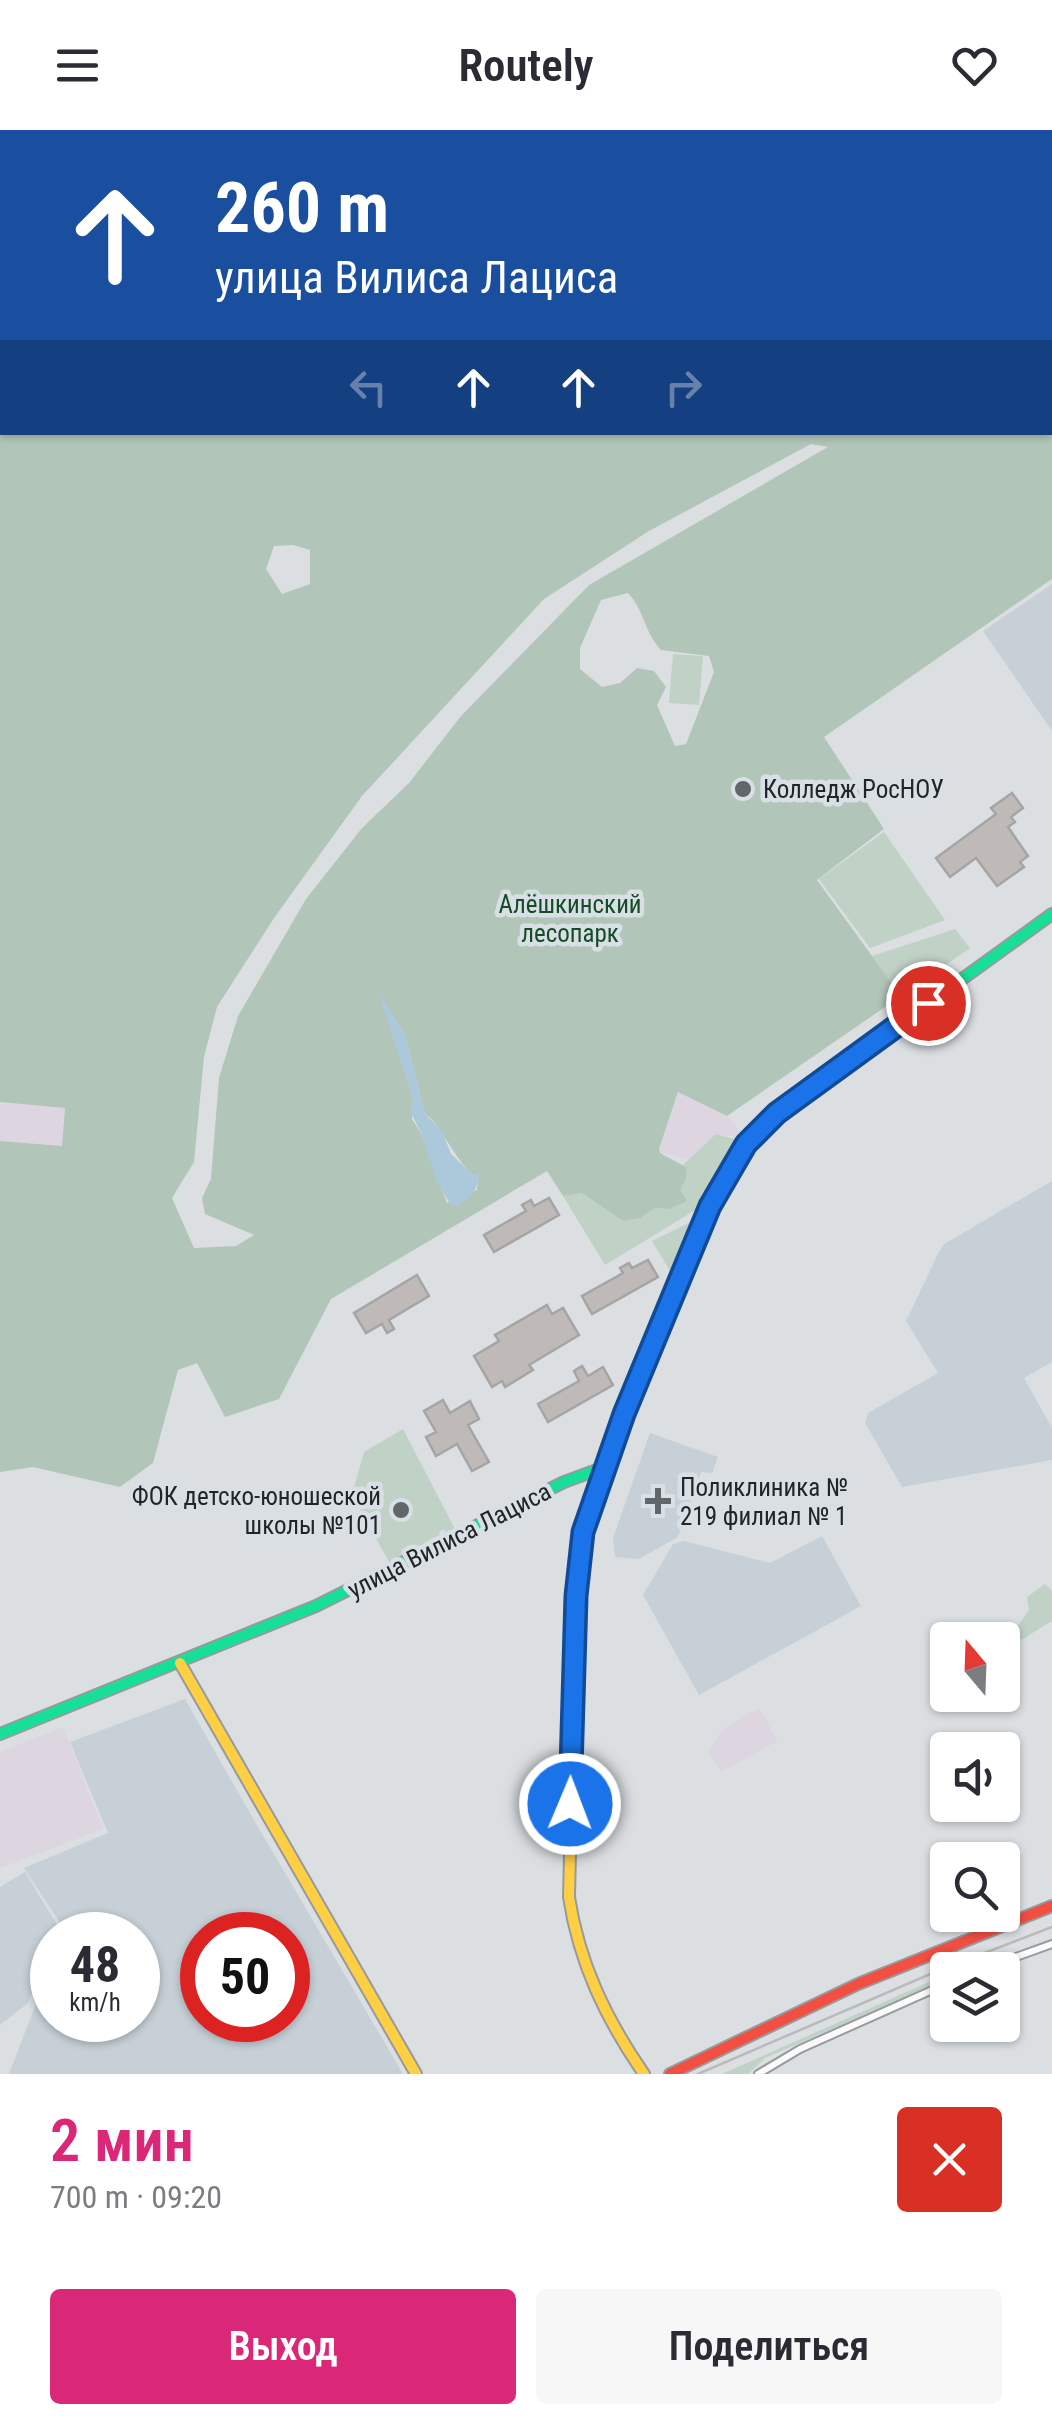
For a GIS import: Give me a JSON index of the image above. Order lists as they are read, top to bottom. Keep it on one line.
{"streets":{"main road":["улица Вилиса Лациса"]},"parks":["Алёшкинский лесопарк"],"places":{"other":["Колледж РосНОУ","ФОК детско-юношеской школы №101"],"health":["Поликлиника № 219 филиал № 1"]},"north":"top","page":{"header":"Routely","turn":["260 m","улица Вилиса Лациса"],"speed":"48 km/h","limit":"50","heading":["2 мин","700 m · 09:20"],"buttons":["Выход","Поделиться"]}}
